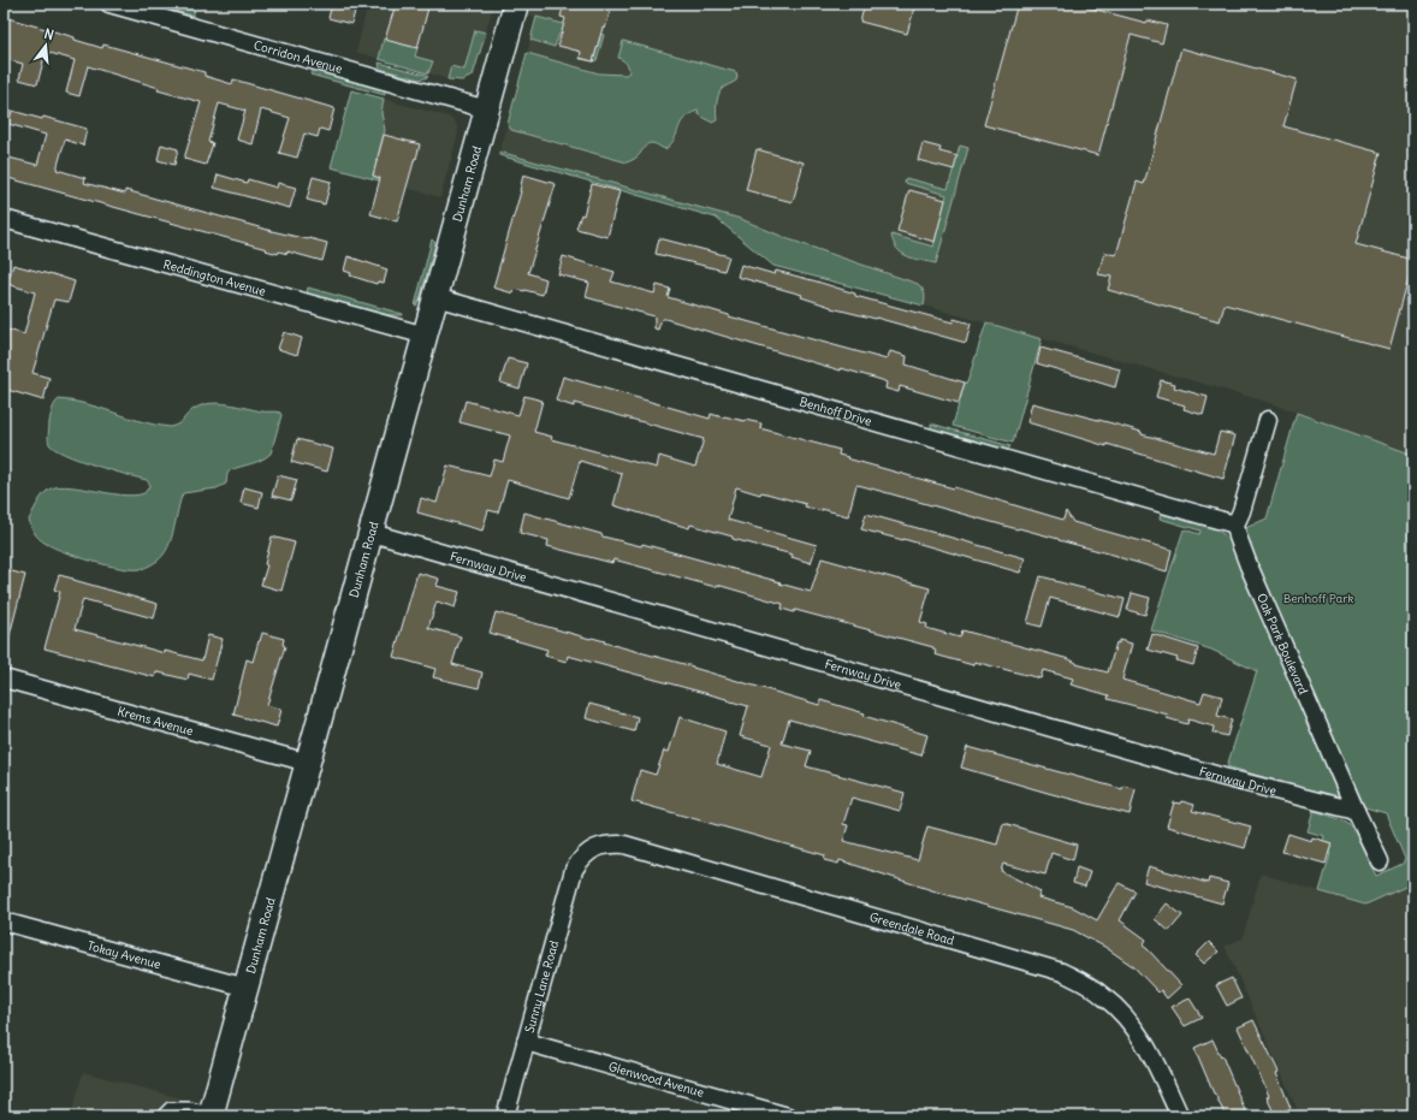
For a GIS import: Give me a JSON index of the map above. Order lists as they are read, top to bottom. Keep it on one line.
{"streets":{"street":["Corridon Avenue","Dunham Road","Reddington Avenue","Benhoff Drive","Fernway Drive","Oak Park Boulevard","Krems Avenue","Greendale Road","Tokay Avenue","Sunny Lane Road","Glenwood Avenue"]},"crossings":[["Corridon Avenue","Dunham Road"],["Dunham Road","Reddington Avenue"],["Dunham Road","Benhoff Drive"],["Dunham Road","Fernway Drive"],["Dunham Road","Krems Avenue"],["Dunham Road","Tokay Avenue"],["Benhoff Drive","Oak Park Boulevard"],["Fernway Drive","Oak Park Boulevard"],["Greendale Road","Sunny Lane Road"],["Sunny Lane Road","Glenwood Avenue"]],"parks":["Benhoff Park"],"north":"top"}
